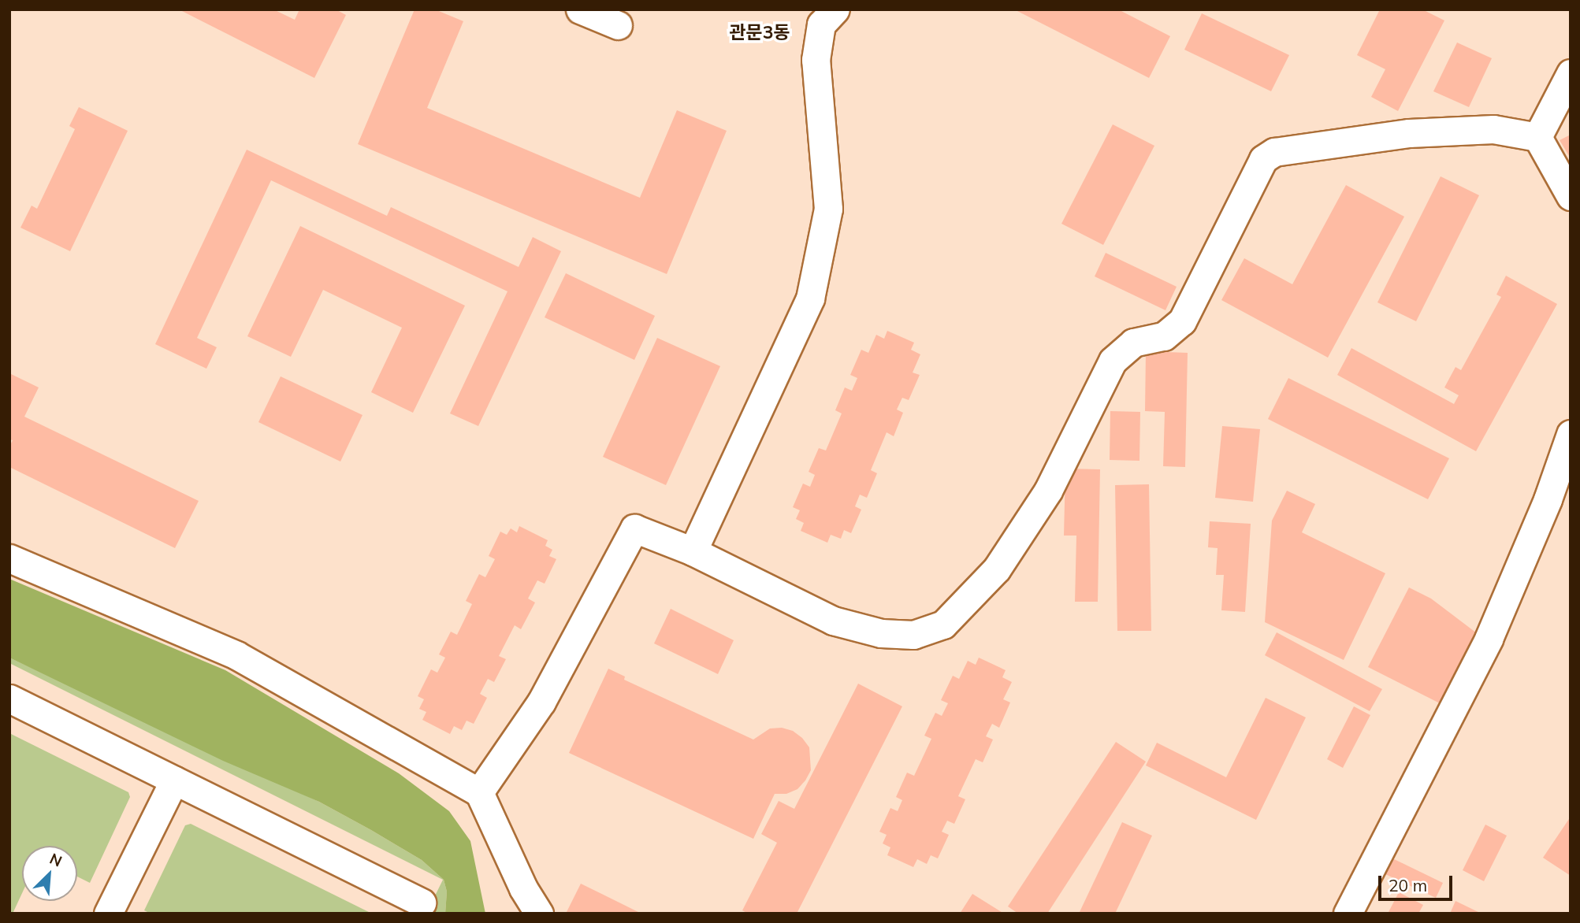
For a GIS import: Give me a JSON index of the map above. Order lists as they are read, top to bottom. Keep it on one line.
{"districts":["관문3동"],"scale_bar":"20 m","north":"top right"}
